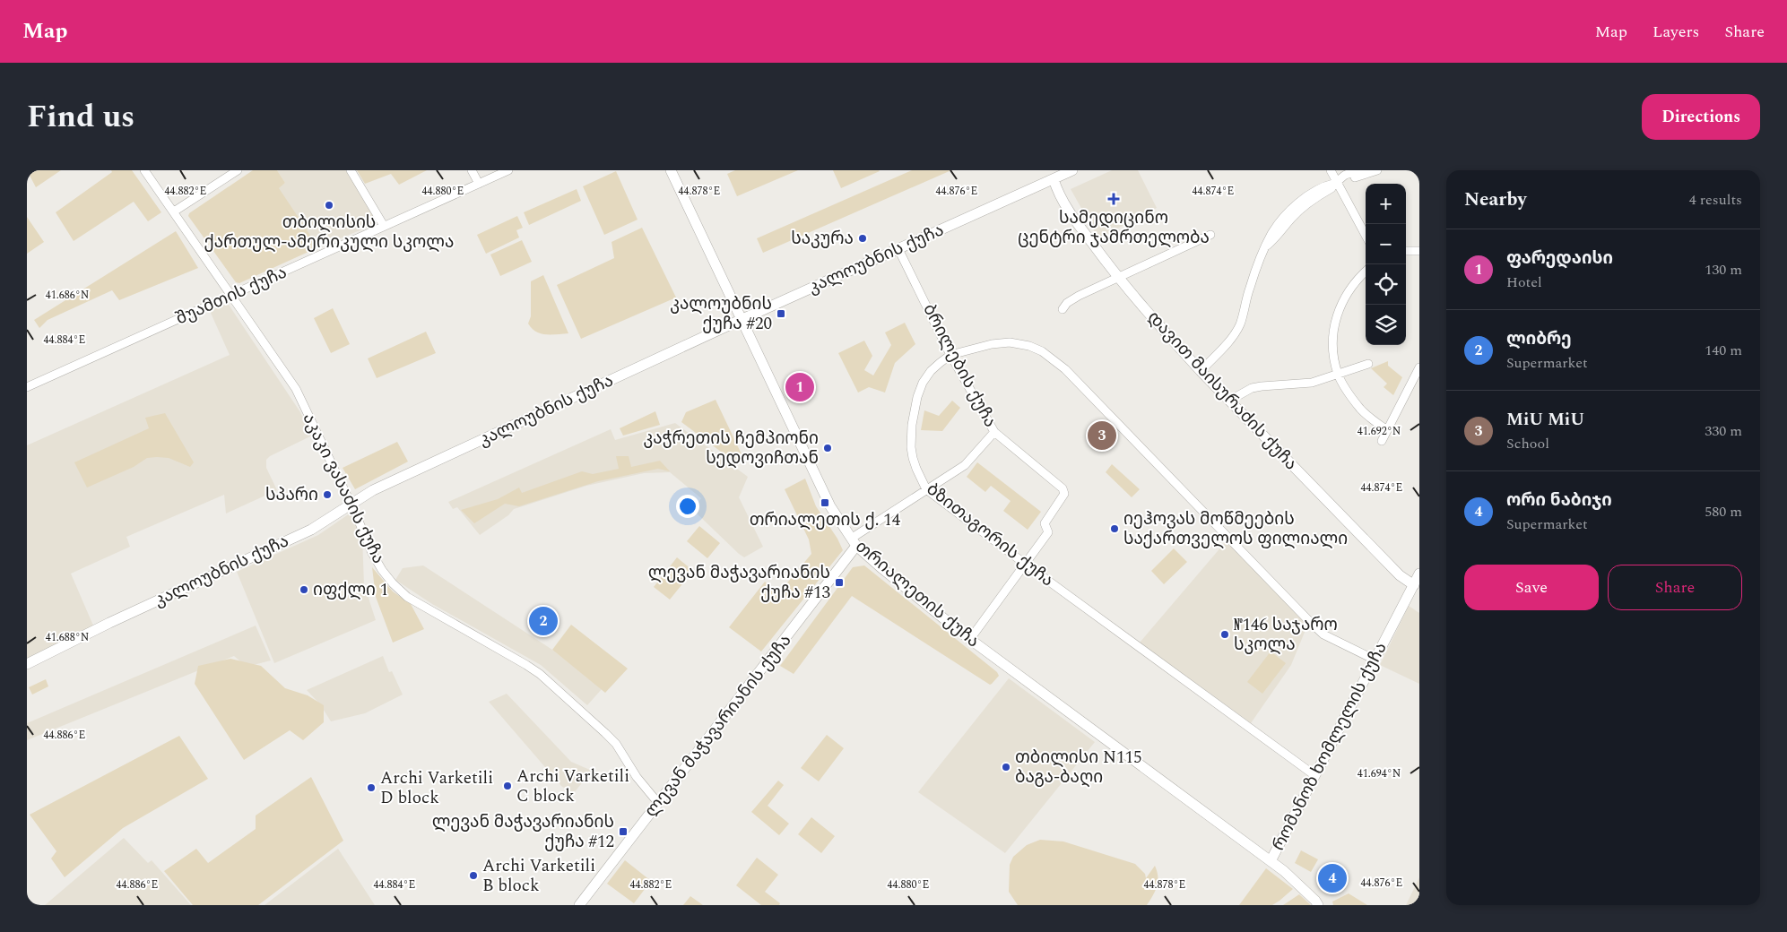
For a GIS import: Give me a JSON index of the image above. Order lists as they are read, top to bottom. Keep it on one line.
{"streets":{"street":["კალოუბნის ქუჩა","შუამთის ქუჩა","ბრილების ქუჩა","დავით მაისურაძის ქუჩა","აკაკი ვასაძის ქუჩა","ბზითაგორის ქუჩა","თრიალეთის ქუჩა","ლევან მაჭავარიანის ქუჩა","რომანოზ ხომლელის ქუჩა"]},"crossings":[["კალოუბნის ქუჩა","ბრილების ქუჩა"],["კალოუბნის ქუჩა","დავით მაისურაძის ქუჩა"],["კალოუბნის ქუჩა","აკაკი ვასაძის ქუჩა"],["კალოუბნის ქუჩა","თრიალეთის ქუჩა"],["შუამთის ქუჩა","აკაკი ვასაძის ქუჩა"],["ბრილების ქუჩა","ბზითაგორის ქუჩა"],["ბრილების ქუჩა","თრიალეთის ქუჩა"],["ბრილების ქუჩა","ლევან მაჭავარიანის ქუჩა"],["დავით მაისურაძის ქუჩა","რომანოზ ხომლელის ქუჩა"],["აკაკი ვასაძის ქუჩა","ლევან მაჭავარიანის ქუჩა"],["ბზითაგორის ქუჩა","ლევან მაჭავარიანის ქუჩა"],["ბზითაგორის ქუჩა","რომანოზ ხომლელის ქუჩა"],["თრიალეთის ქუჩა","ლევან მაჭავარიანის ქუჩა"],["თრიალეთის ქუჩა","რომანოზ ხომლელის ქუჩა"]],"places":{"health":["სამედიცინო ცენტრი ჯამრთელობა"],"other":["თბილისის ქართულ-ამერიკული სკოლა","საკურა","კაჭრეთის ჩემპიონი სედოვიჩთან","სპარი","იეჰოვას მოწმეების საქართველოს ფილიალი","იფქლი 1","№146 საჯარო სკოლა","თბილისი N115 ბაგა-ბაღი","Archi Varketili C block","Archi Varketili D block","Archi Varketili B block"],"transit":["კალოუბნის ქუჩა #20","თრიალეთის ქ. 14","ლევან მაჭავარიანის ქუჩა #13","ლევან მაჭავარიანის ქუჩა #12"]},"page":{"header":"Map","nav":["Map","Layers","Share"],"title":"Find us","buttons":["Directions",["Save","Share"]],"heading":["Nearby","4 results"],"map_buttons":["+","−"],"list":[{"mark":"1","name":"ფარედაისი","note":"Hotel","value":"130 m"},{"mark":"2","name":"ლიბრე","note":"Supermarket","value":"140 m"},{"mark":"3","name":"MiU MiU","note":"School","value":"330 m"},{"mark":"4","name":"ორი ნაბიჯი","note":"Supermarket","value":"580 m"}],"pins":["1","3","2","4"]},"coordinates":["44.882°E","44.880°E","44.878°E","44.876°E","44.874°E","41.686°N","44.884°E","41.692°N","41.688°N","44.886°E","41.694°N"]}
